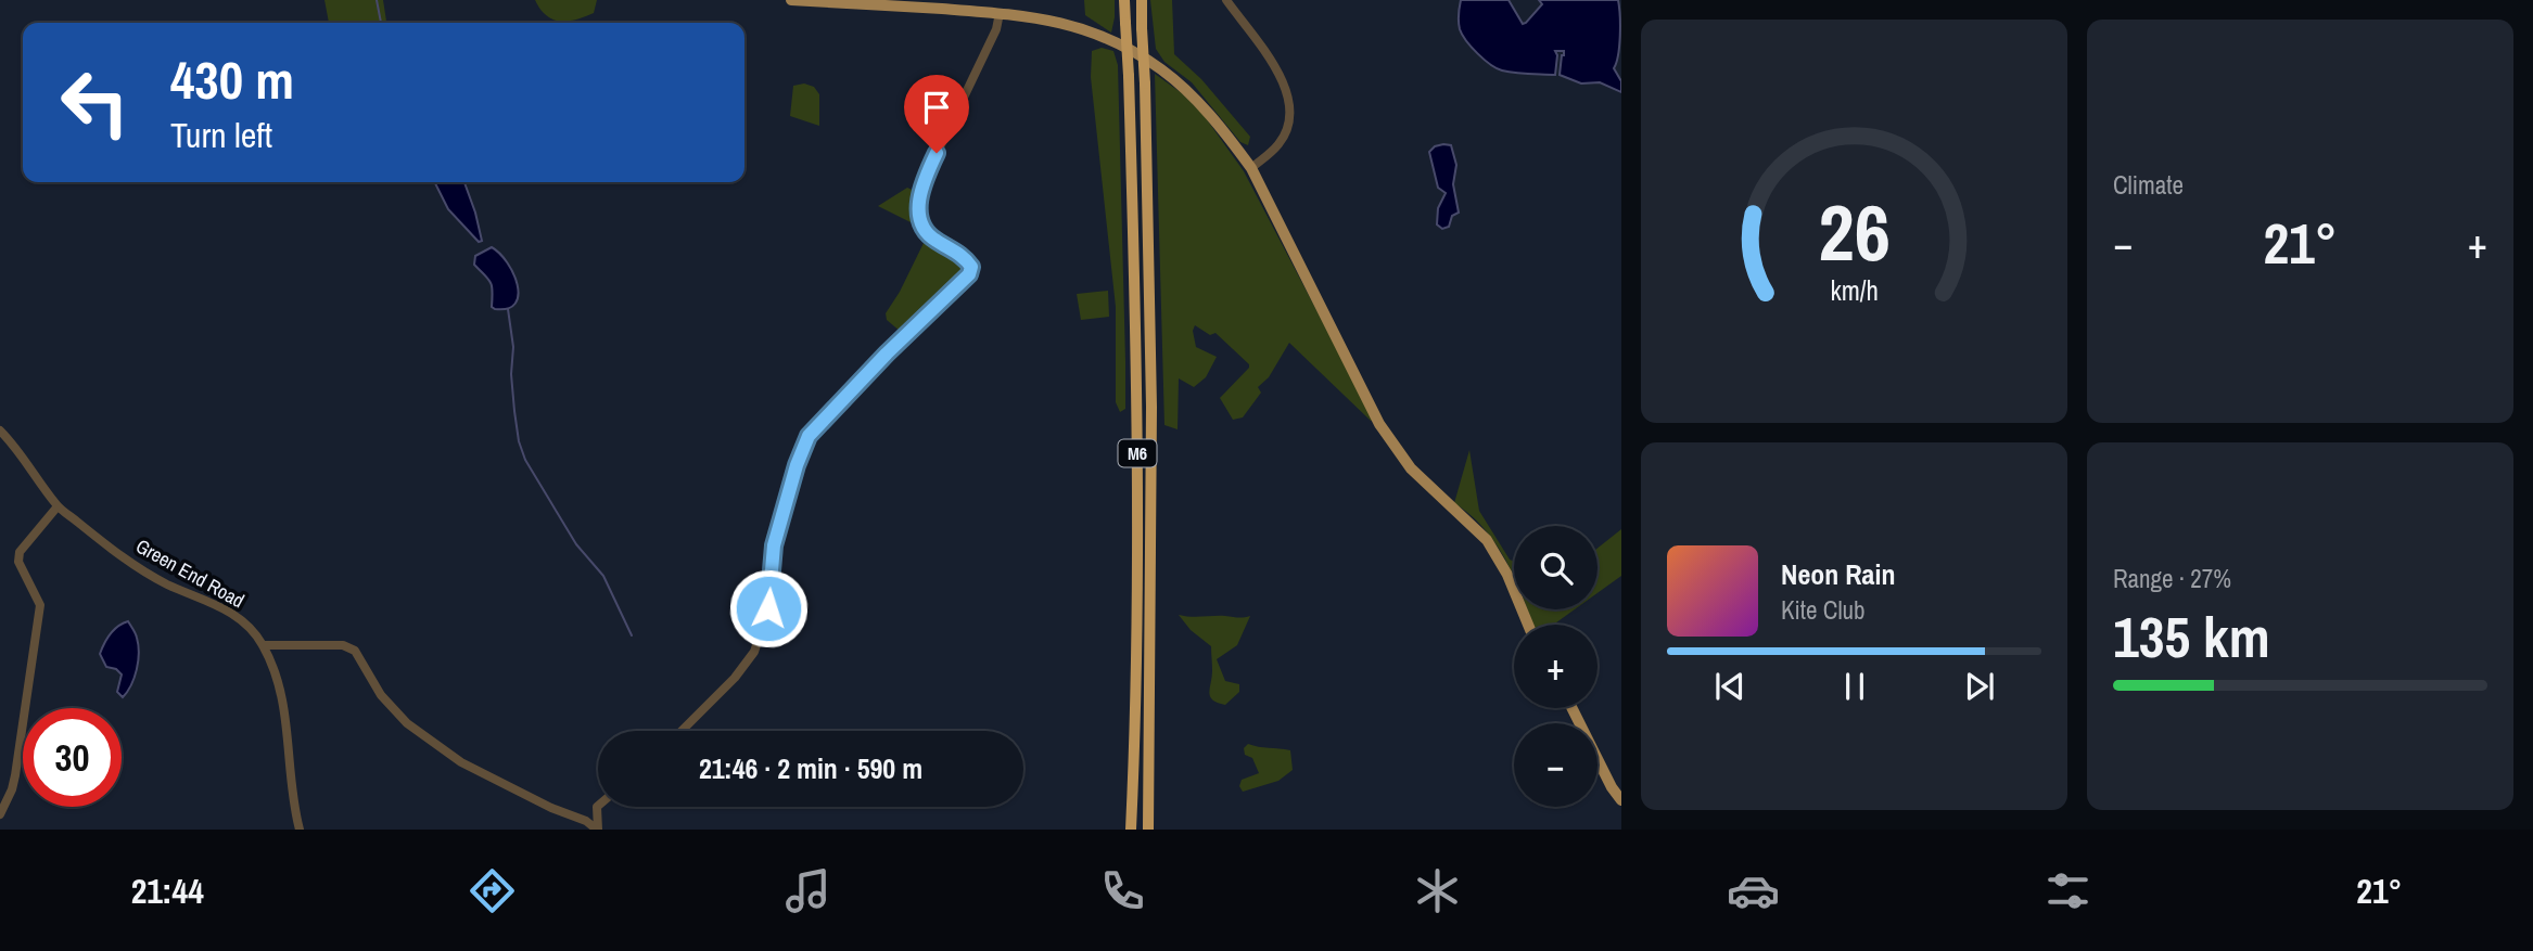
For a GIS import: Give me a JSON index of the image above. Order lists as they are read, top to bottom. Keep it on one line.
{"streets":{"highway":["M6"],"street":["Green End Road"]},"page":{"tile":["Climate",["Range · 27%","135 km"]],"turn":["430 m","Turn left"],"heat":["−","21°","+"],"map_buttons":["+","−"],"song":["Neon Rain","Kite Club"],"limit":"30","trip":"21:46 · 2 min · 590 m","tabs":["21:44","21°"],"gauge":["26","km/h"]}}
